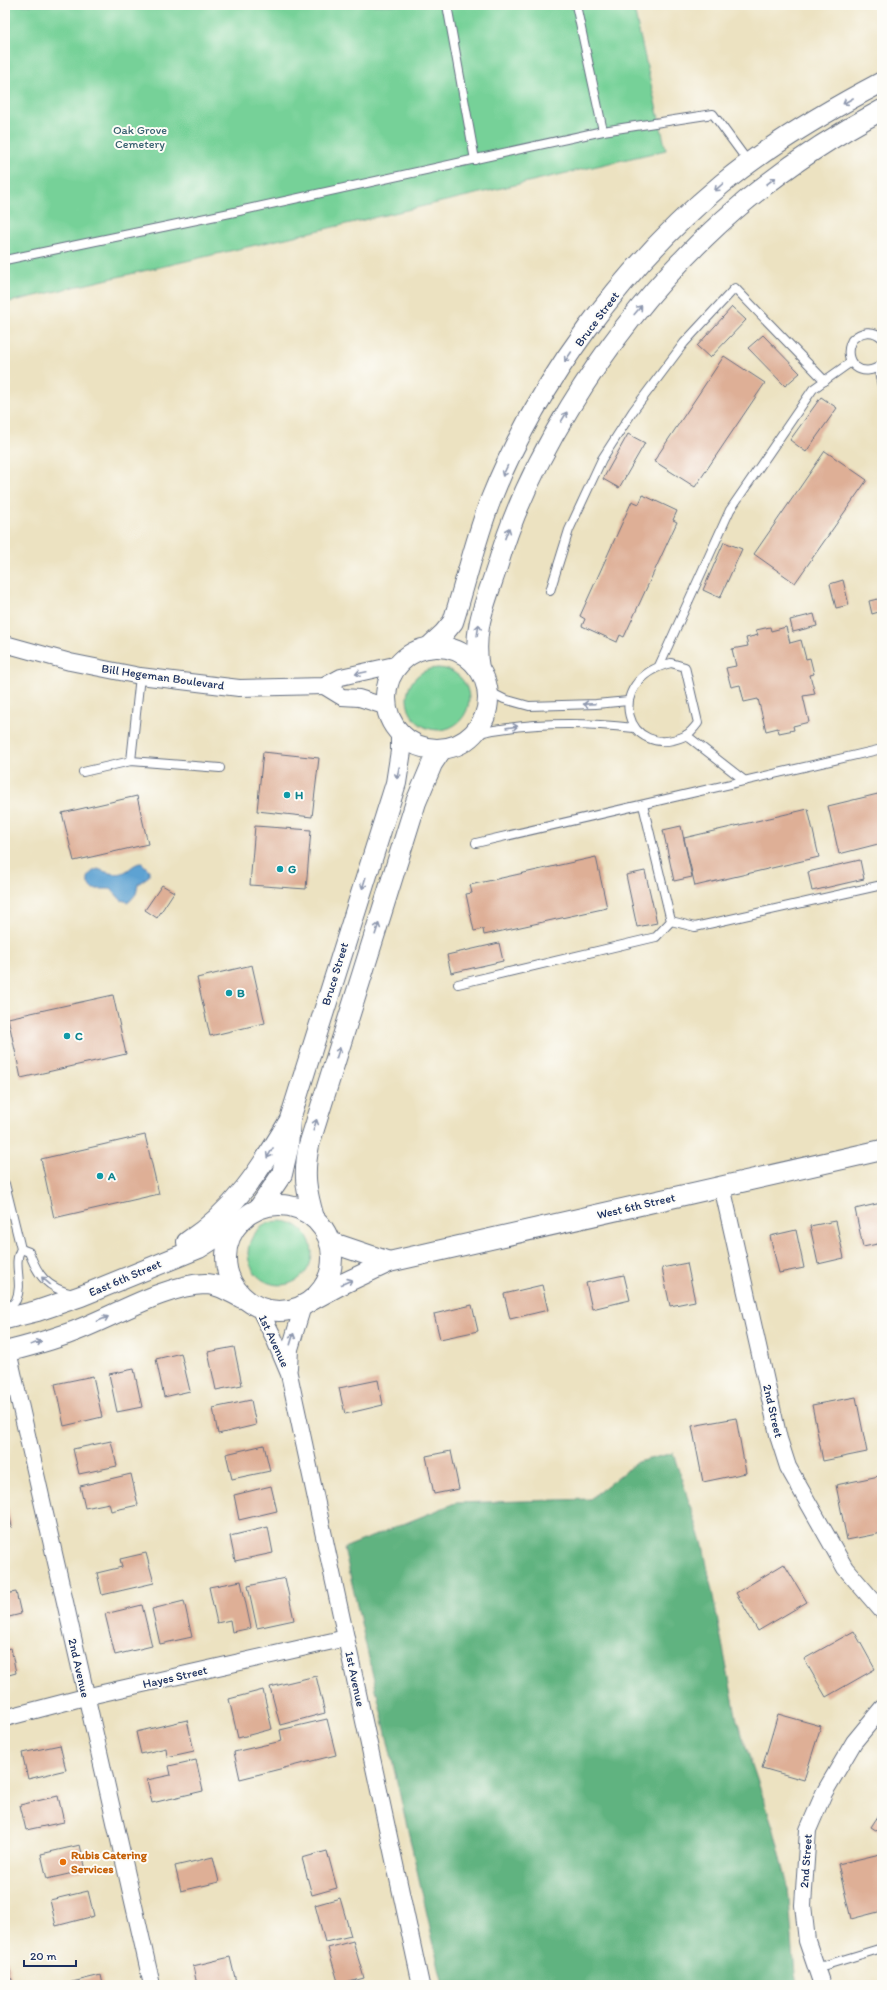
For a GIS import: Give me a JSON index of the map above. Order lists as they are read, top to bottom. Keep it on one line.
{"streets":{"street":["Bruce Street","Bill Hegeman Boulevard","West 6th Street","East 6th Street","1st Avenue","2nd Street","2nd Avenue","Hayes Street"]},"crossings":[["Bruce Street","Bill Hegeman Boulevard"],["Bruce Street","West 6th Street"],["Bruce Street","East 6th Street"],["Bruce Street","1st Avenue"],["West 6th Street","East 6th Street"],["West 6th Street","1st Avenue"],["West 6th Street","2nd Street"],["East 6th Street","1st Avenue"],["1st Avenue","Hayes Street"],["2nd Avenue","Hayes Street"]],"parks":["Oak Grove Cemetery"],"places":["H","G","B","C","A","Rubis Catering Services"],"scale_bar":"20 m"}
